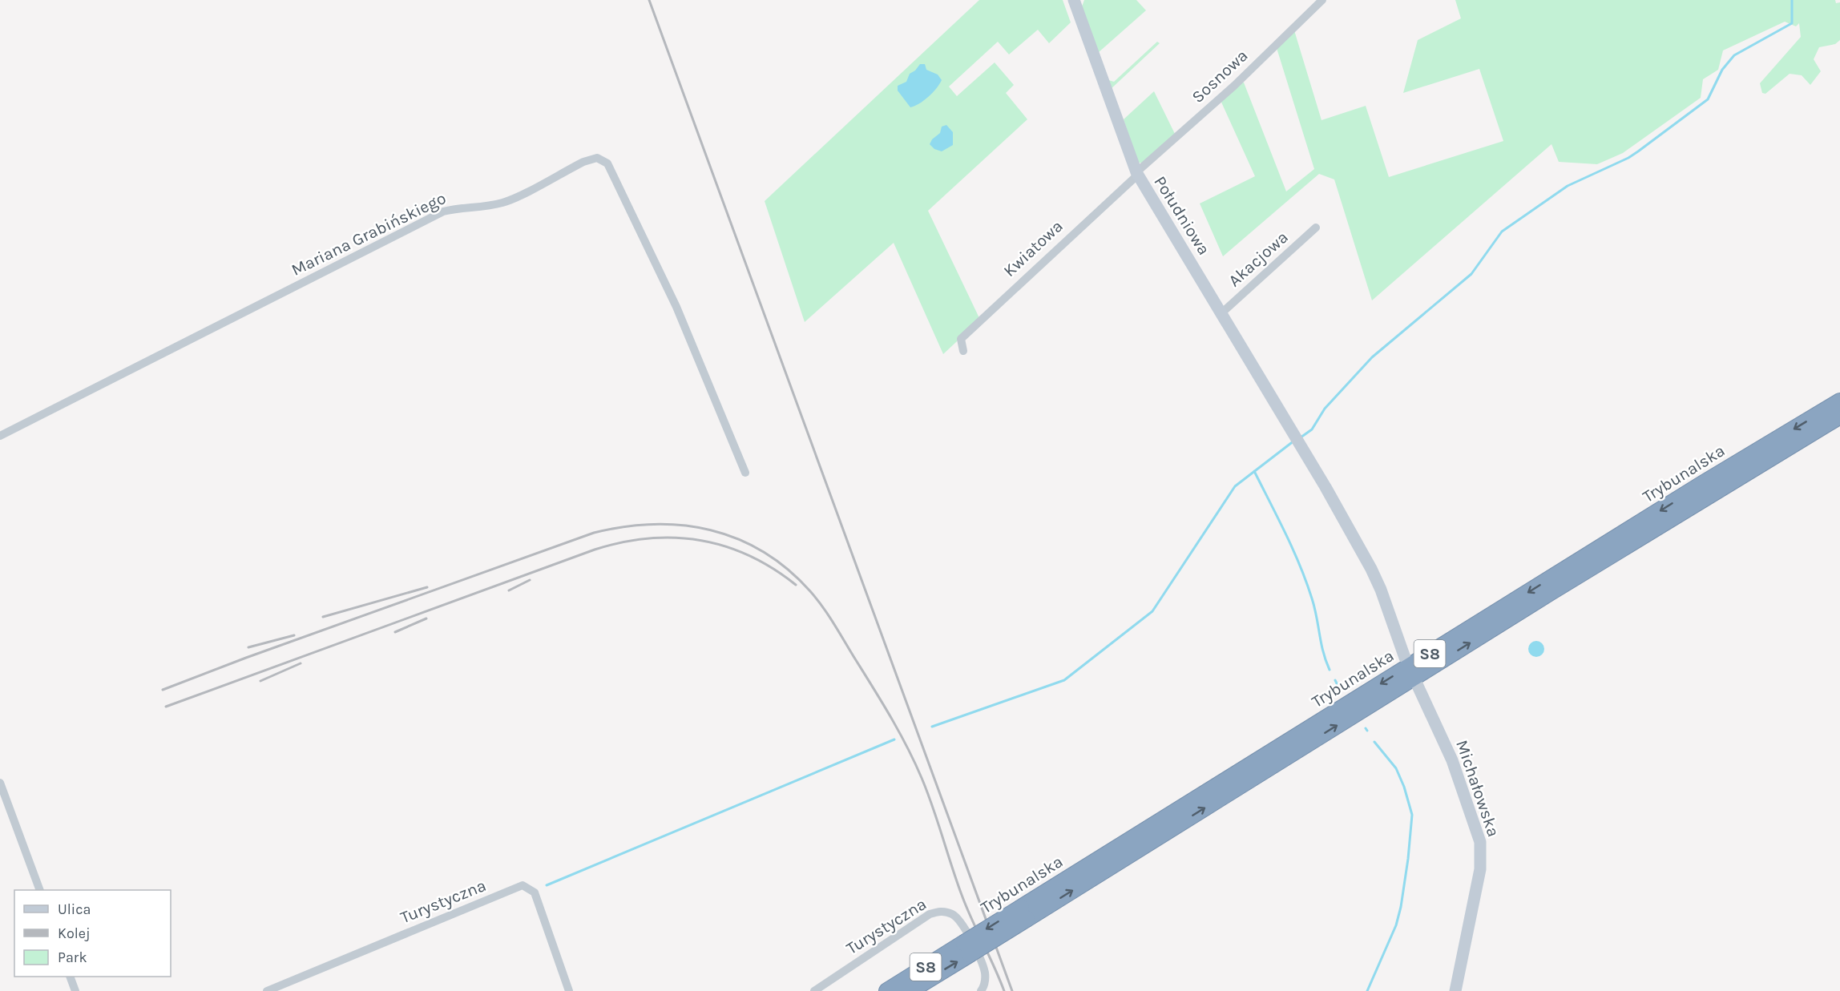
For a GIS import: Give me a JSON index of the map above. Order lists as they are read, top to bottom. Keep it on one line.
{"streets":{"highway":["Trybunalska","S8"],"street":["Sosnowa","Południowa","Mariana Grabińskiego","Kwiatowa","Akacjowa","Michałowska","Turystyczna"]},"crossings":[["Sosnowa","Południowa"],["Sosnowa","Kwiatowa"],["Południowa","Kwiatowa"],["Południowa","Akacjowa"]],"legend":["Ulica","Kolej","Park"]}
